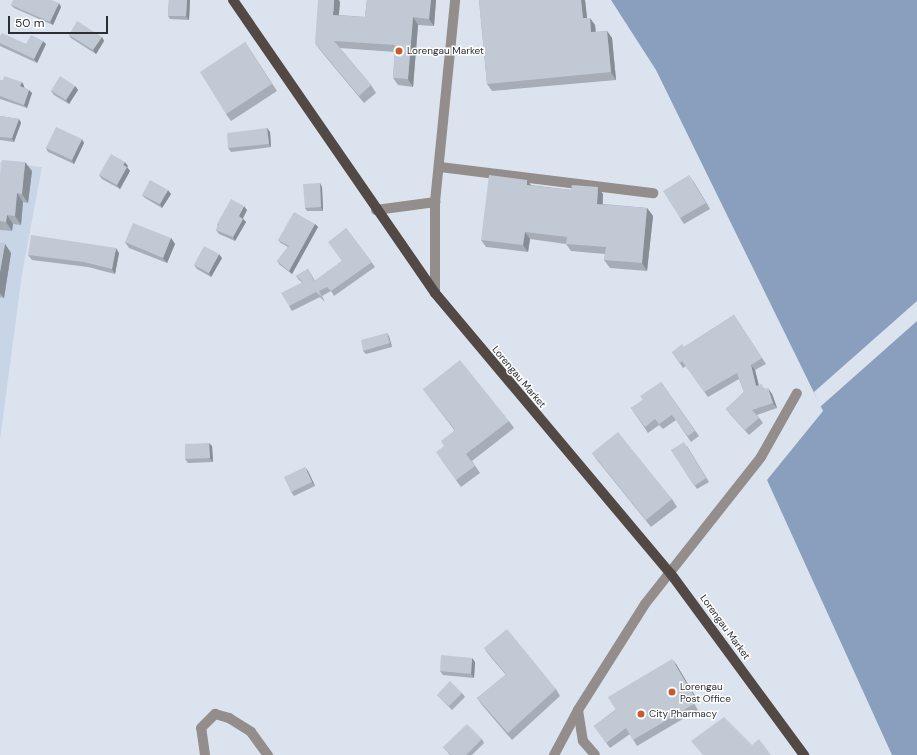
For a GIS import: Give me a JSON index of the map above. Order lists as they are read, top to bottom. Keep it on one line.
{"streets":{"main road":["Lorengau Market"]},"places":["Lorengau Market","Lorengau Post Office","City Pharmacy"],"scale_bar":"50 m"}
